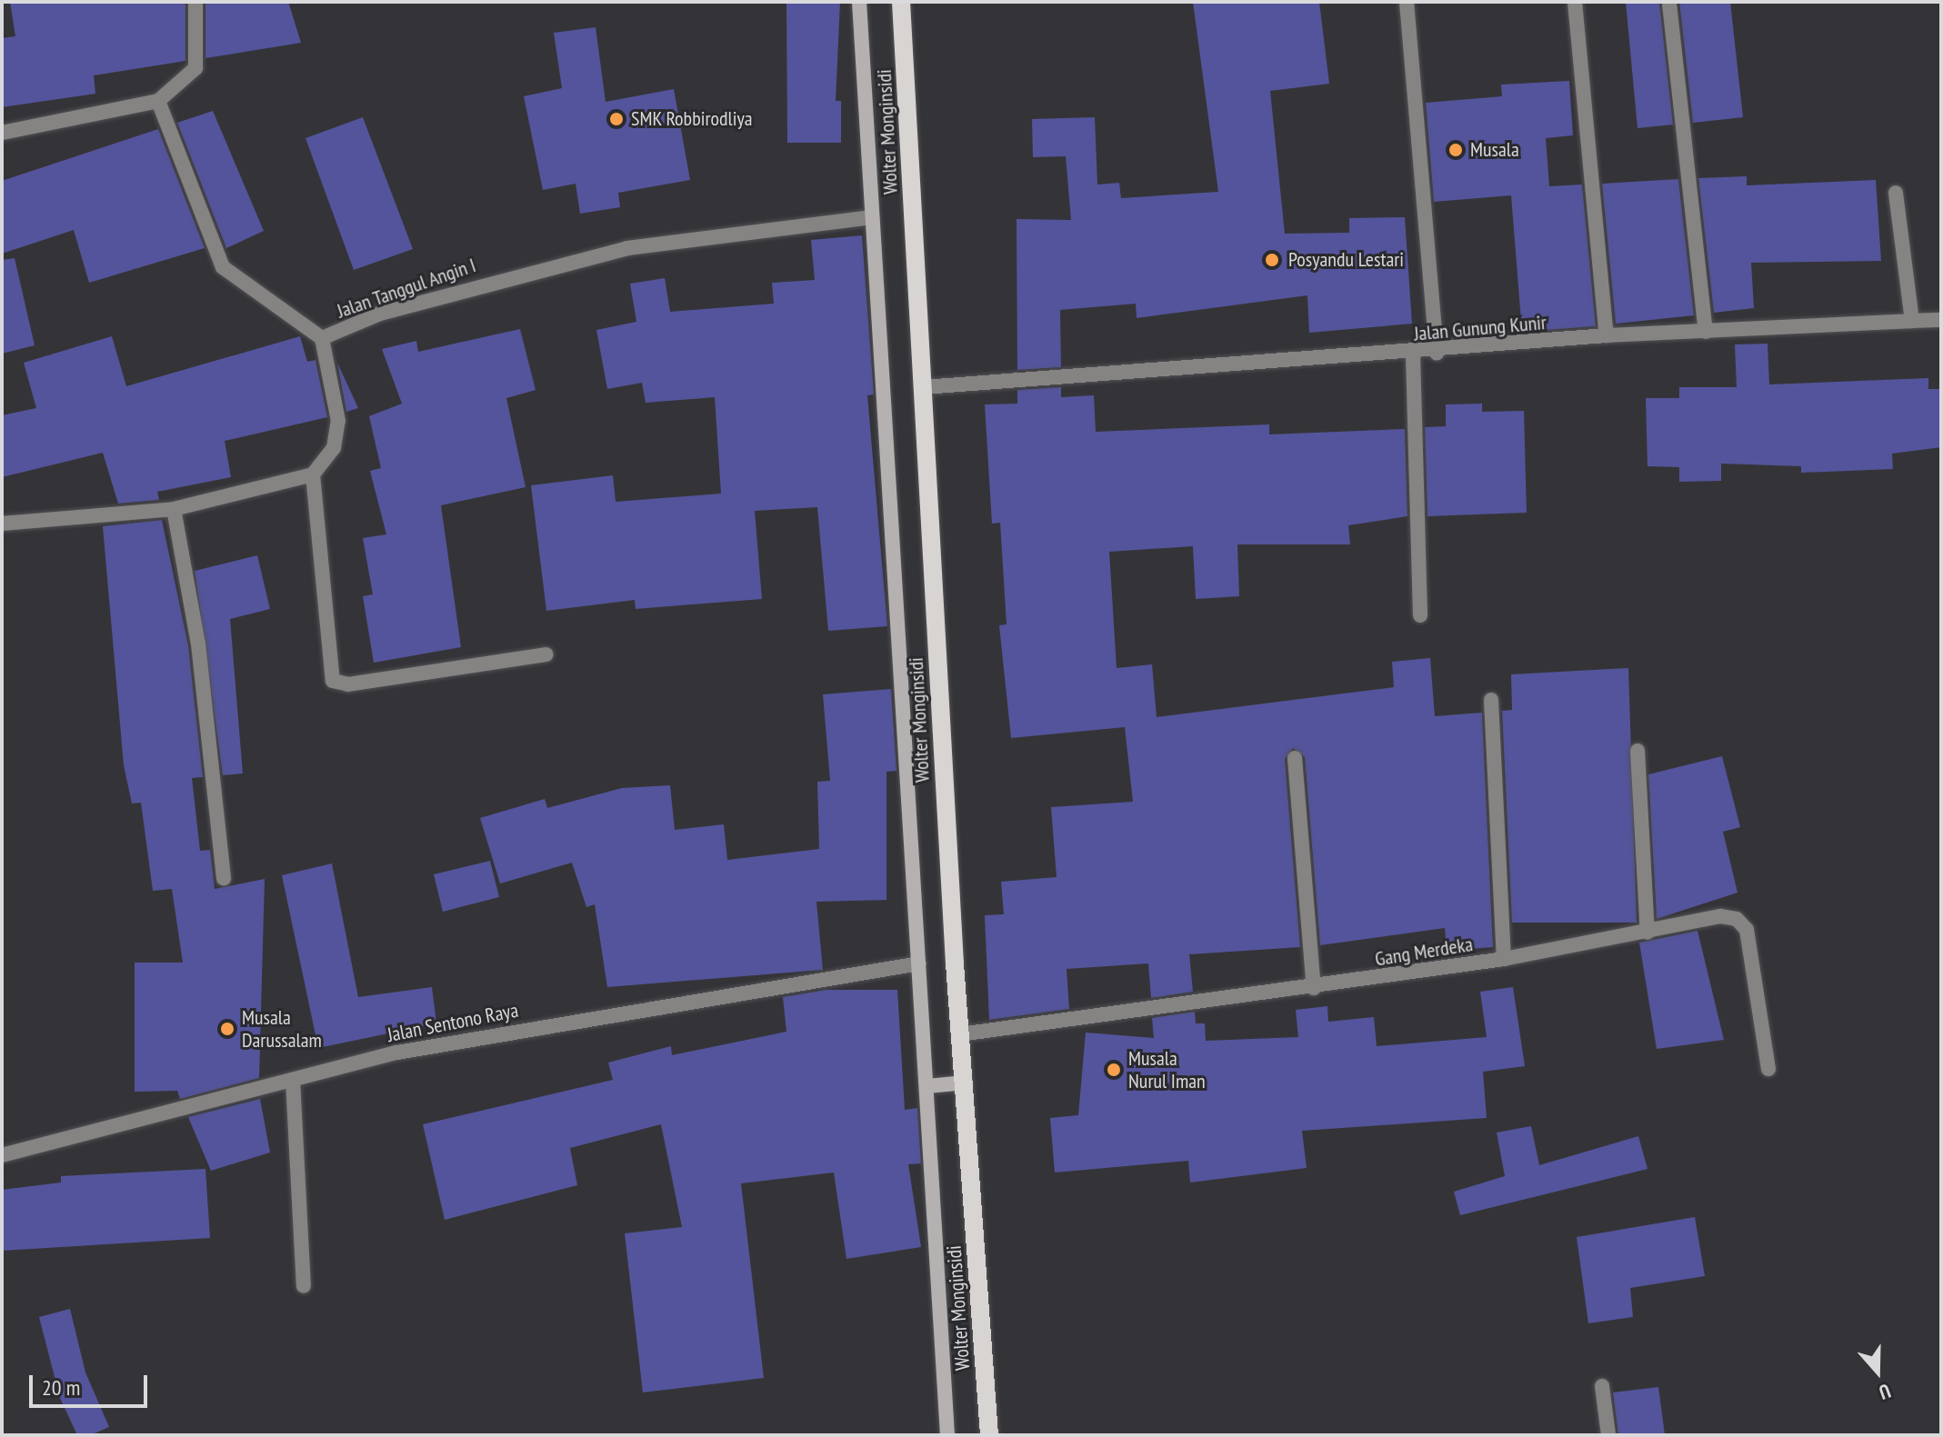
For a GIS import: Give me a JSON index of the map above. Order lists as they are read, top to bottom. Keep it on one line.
{"streets":{"main road":["Wolter Monginsidi"],"street":["Jalan Tanggul Angin I","Jalan Gunung Kunir","Gang Merdeka","Jalan Sentono Raya"]},"crossings":[["Wolter Monginsidi","Jalan Tanggul Angin I"],["Wolter Monginsidi","Jalan Gunung Kunir"],["Wolter Monginsidi","Gang Merdeka"],["Wolter Monginsidi","Jalan Sentono Raya"]],"places":["SMK Robbirodliya","Musala","Posyandu Lestari","Musala Darussalam","Musala Nurul Iman"],"scale_bar":"20 m","north":"bottom"}
